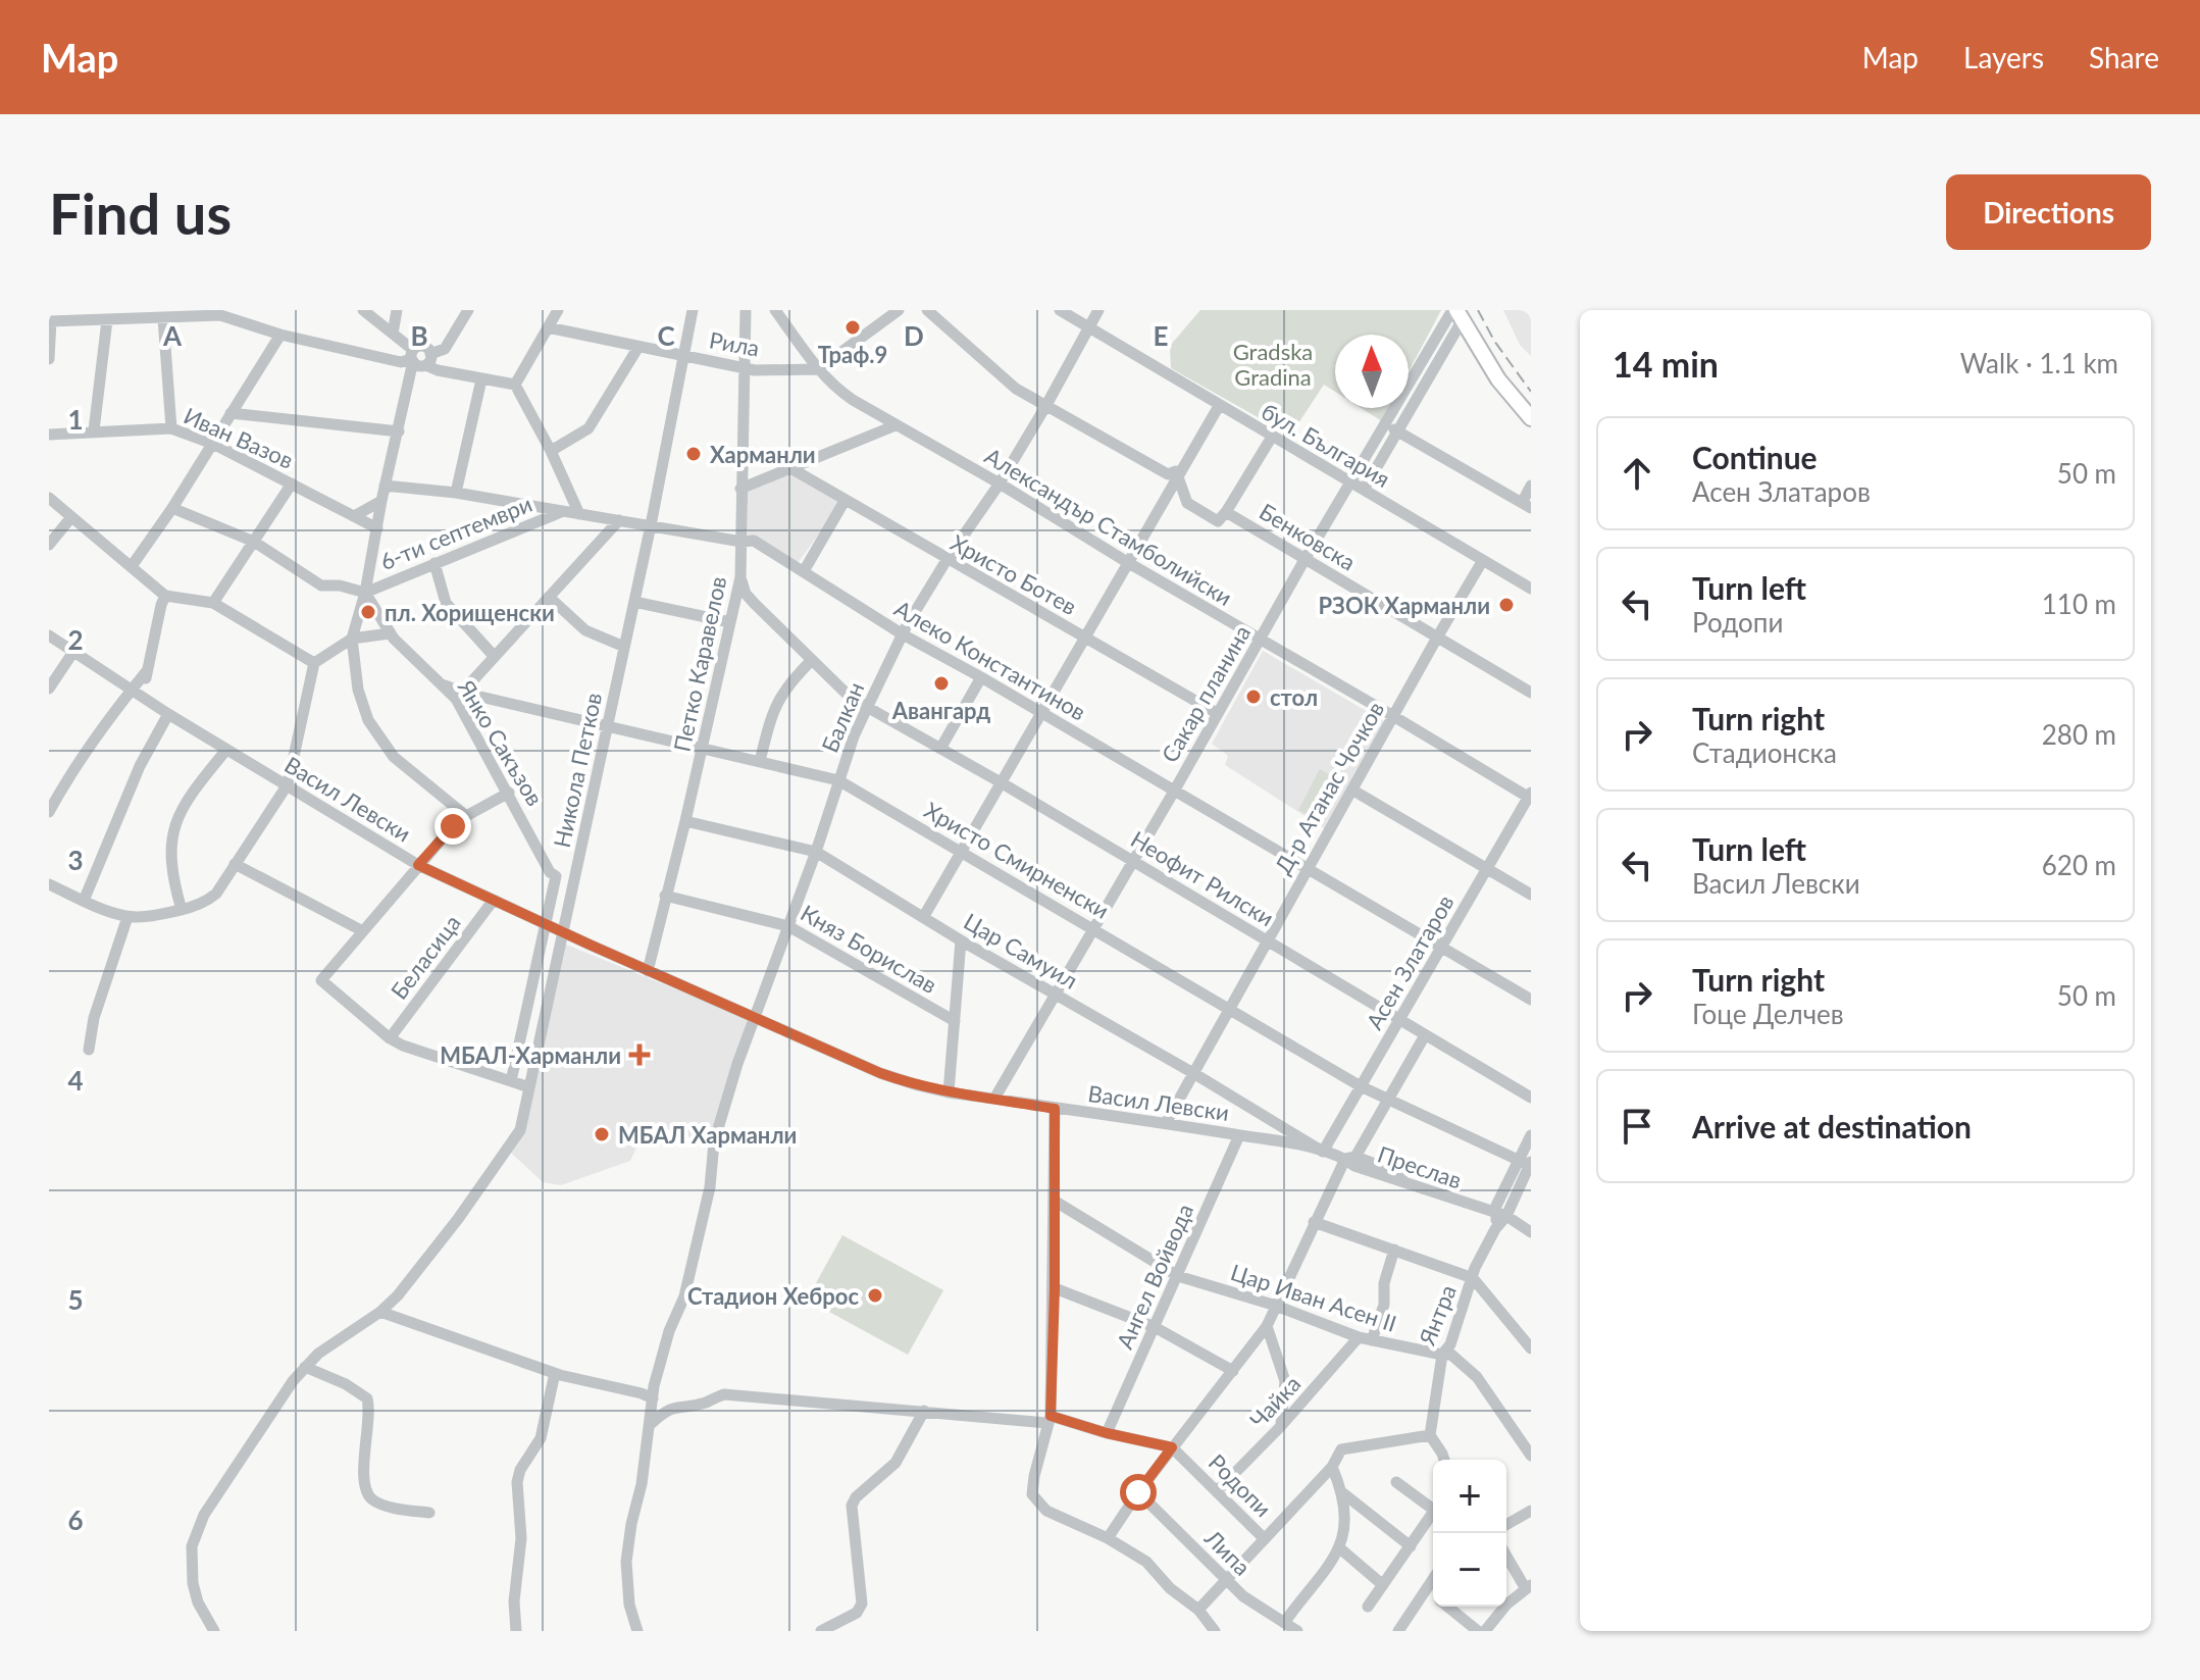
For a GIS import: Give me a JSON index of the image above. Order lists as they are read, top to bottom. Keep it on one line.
{"streets":{"street":["Рила","Иван Вазов","бул. България","Александър Стамболийски","6-ти септември","Бенковска","Христо Ботев","Алеко Константинов","Петко Каравелов","Сакар планина","Балкан","Янко Сакъзов","Никола Петков","Д-р Атанас Чочков","Васил Левски","Христо Смирненски","Неофит Рилски","Княз Борислав","Цар Самуил","Беласица","Асен Златаров","Преслав","Ангел Войвода","Цар Иван Асен II","Янтра","Чайка","Родопи","Липа"]},"crossings":[["Рила","Александър Стамболийски"],["Рила","Петко Каравелов"],["Рила","Никола Петков"],["бул. България","Сакар планина"],["бул. България","Балкан"],["бул. България","Д-р Атанас Чочков"],["Александър Стамболийски","Сакар планина"],["Александър Стамболийски","Балкан"],["Александър Стамболийски","Д-р Атанас Чочков"],["Александър Стамболийски","Асен Златаров"],["6-ти септември","Алеко Константинов"],["6-ти септември","Янко Сакъзов"],["Бенковска","Сакар планина"],["Бенковска","Д-р Атанас Чочков"],["Христо Ботев","Сакар планина"],["Христо Ботев","Балкан"],["Алеко Константинов","Петко Каравелов"],["Алеко Константинов","Сакар планина"],["Алеко Константинов","Балкан"],["Алеко Константинов","Никола Петков"],["Алеко Константинов","Д-р Атанас Чочков"],["Алеко Константинов","Асен Златаров"],["Петко Каравелов","Васил Левски"],["Петко Каравелов","Христо Смирненски"],["Петко Каравелов","Неофит Рилски"],["Петко Каравелов","Княз Борислав"],["Петко Каравелов","Цар Самуил"],["Сакар планина","Васил Левски"],["Сакар планина","Христо Смирненски"],["Сакар планина","Неофит Рилски"],["Сакар планина","Цар Самуил"],["Балкан","Васил Левски"],["Балкан","Христо Смирненски"],["Балкан","Неофит Рилски"],["Балкан","Княз Борислав"],["Балкан","Цар Самуил"],["Янко Сакъзов","Христо Смирненски"],["Никола Петков","Васил Левски"],["Никола Петков","Христо Смирненски"],["Д-р Атанас Чочков","Васил Левски"],["Д-р Атанас Чочков","Христо Смирненски"],["Д-р Атанас Чочков","Неофит Рилски"],["Д-р Атанас Чочков","Цар Самуил"],["Васил Левски","Цар Самуил"],["Васил Левски","Беласица"],["Васил Левски","Асен Златаров"],["Васил Левски","Преслав"],["Васил Левски","Ангел Войвода"],["Христо Смирненски","Асен Златаров"],["Неофит Рилски","Асен Златаров"],["Цар Самуил","Асен Златаров"],["Преслав","Янтра"],["Ангел Войвода","Цар Иван Асен II"],["Цар Иван Асен II","Янтра"],["Цар Иван Асен II","Чайка"],["Чайка","Родопи"]],"parks":["Gradska Gradina"],"places":{"other":["Траф.9","Харманли","РЗОК Харманли","пл. Хорищенски","Авангард","стол","МБАЛ Харманли","Стадион Хеброс"],"health":["МБАЛ-Харманли"]},"north":"top","page":{"header":"Map","nav":["Map","Layers","Share"],"buttons":"Directions","title":"Find us","heading":["14 min","Walk · 1.1 km"],"list":[["Continue","Асен Златаров","50 m"],["Turn left","Родопи","110 m"],["Turn right","Стадионска","280 m"],["Turn left","Васил Левски","620 m"],["Turn right","Гоце Делчев","50 m"],"Arrive at destination"],"map_buttons":["+","−"]},"grid":{"columns":["A","B","C","D","E"],"rows":["1","2","3","4","5","6"]}}
